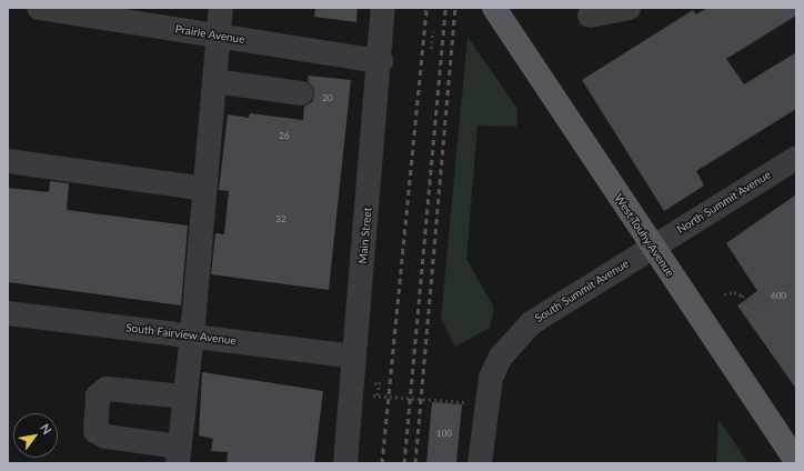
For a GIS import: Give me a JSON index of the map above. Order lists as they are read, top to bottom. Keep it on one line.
{"streets":{"main road":["West Touhy Avenue"],"street":["Prairie Avenue","North Summit Avenue","Main Street","South Summit Avenue","South Fairview Avenue"]},"crossings":[["Prairie Avenue","Main Street"],["North Summit Avenue","West Touhy Avenue"],["North Summit Avenue","South Summit Avenue"],["Main Street","South Fairview Avenue"],["West Touhy Avenue","South Summit Avenue"]],"house_numbers":["20","26","32","600","100"],"north":"top right"}
